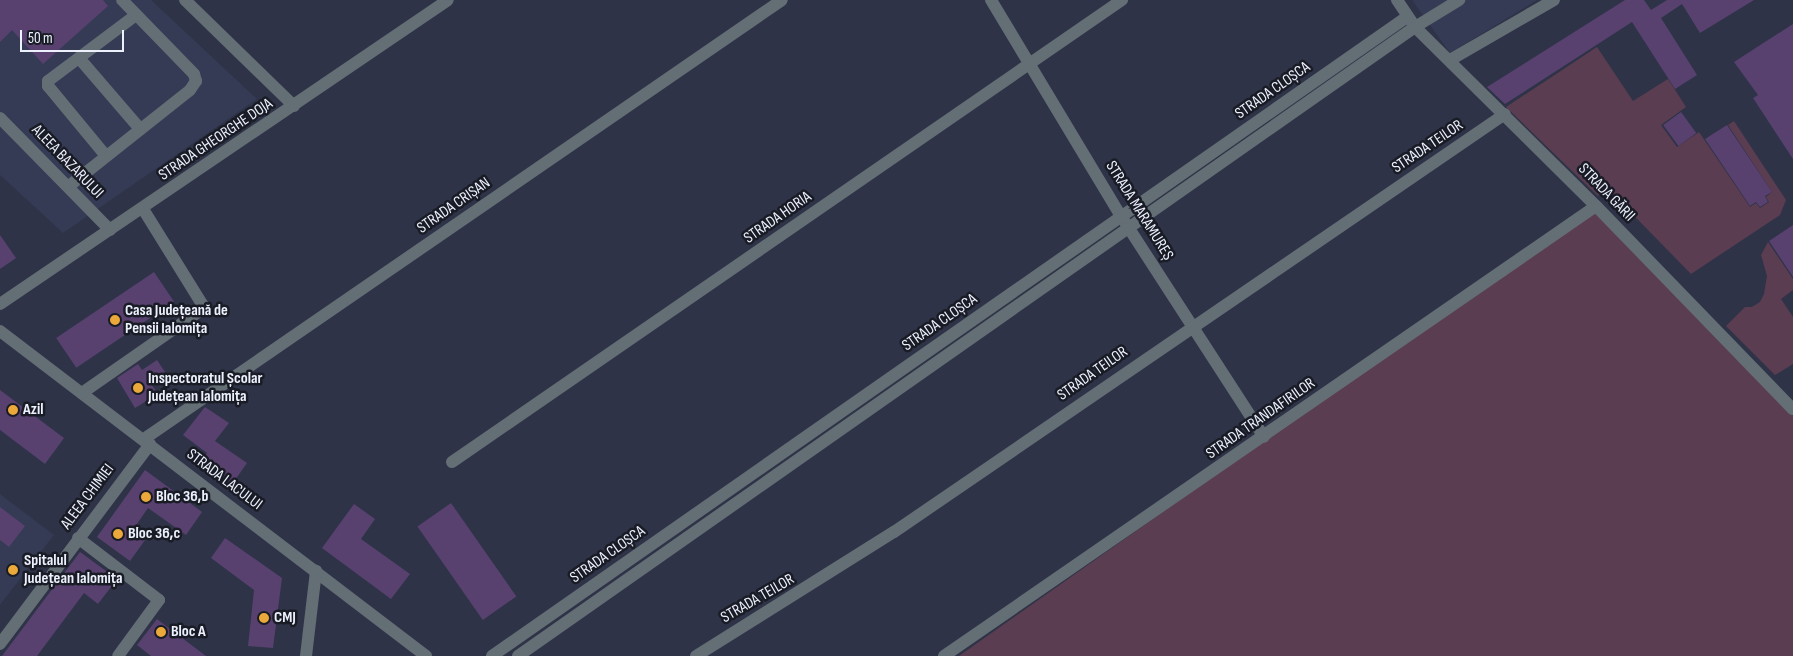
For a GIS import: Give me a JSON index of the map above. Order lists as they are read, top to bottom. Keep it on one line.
{"streets":{"street":["STRADA CLOȘCA","STRADA GHEORGHE DOJA","STRADA TEILOR","ALEEA BAZARULUI","STRADA GĂRII","STRADA CRIȘAN","STRADA MARAMUREȘ","STRADA HORIA","STRADA TRANDAFIRILOR","STRADA LACULUI","ALEEA CHIMIEI"]},"crossings":[["STRADA CLOȘCA","STRADA GĂRII"],["STRADA CLOȘCA","STRADA MARAMUREȘ"],["STRADA GHEORGHE DOJA","ALEEA BAZARULUI"],["STRADA TEILOR","STRADA GĂRII"],["STRADA TEILOR","STRADA MARAMUREȘ"],["STRADA GĂRII","STRADA TRANDAFIRILOR"],["STRADA CRIȘAN","STRADA LACULUI"],["STRADA CRIȘAN","ALEEA CHIMIEI"],["STRADA MARAMUREȘ","STRADA HORIA"],["STRADA MARAMUREȘ","STRADA TRANDAFIRILOR"],["STRADA LACULUI","ALEEA CHIMIEI"]],"places":["Casa Județeană de Pensii Ialomița","Inspectoratul Școlar Județean Ialomița","Azil","Bloc 36,b","Bloc 36,c","Spitalul Județean Ialomița","CMJ","Bloc A"],"scale_bar":"50 m"}
